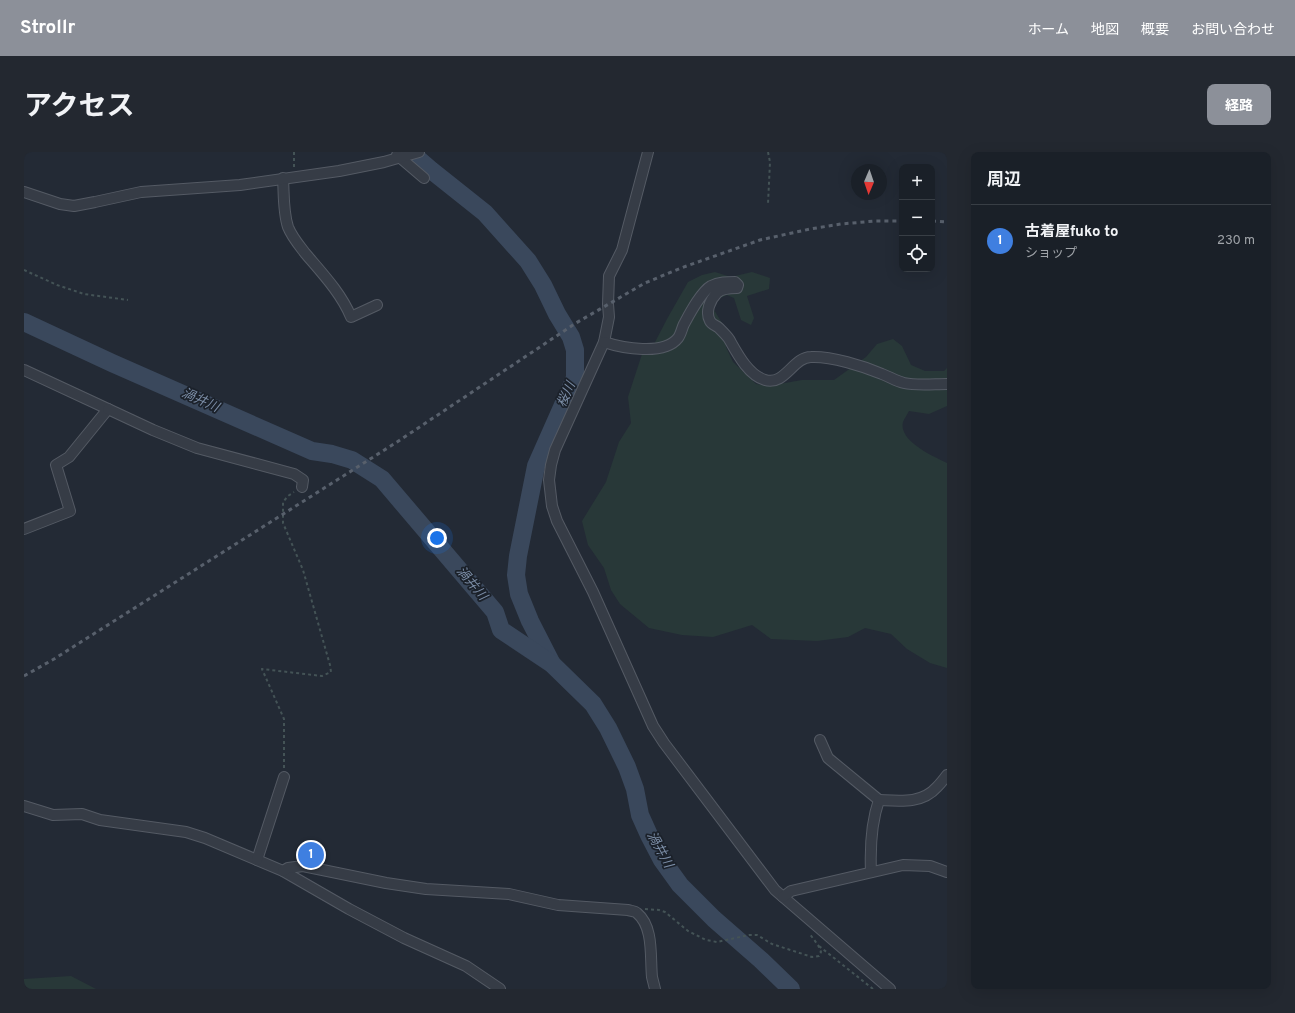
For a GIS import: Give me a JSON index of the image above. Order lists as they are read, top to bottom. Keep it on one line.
{"water":["桜川","渦井川"],"north":"bottom","page":{"header":"Strollr","nav":["ホーム","地図","概要","お問い合わせ"],"title":"アクセス","buttons":"経路","heading":"周辺","map_buttons":["+","−"],"list":[{"mark":"1","name":"古着屋fuko to","note":"ショップ","value":"230 m"}],"pins":"1"}}
